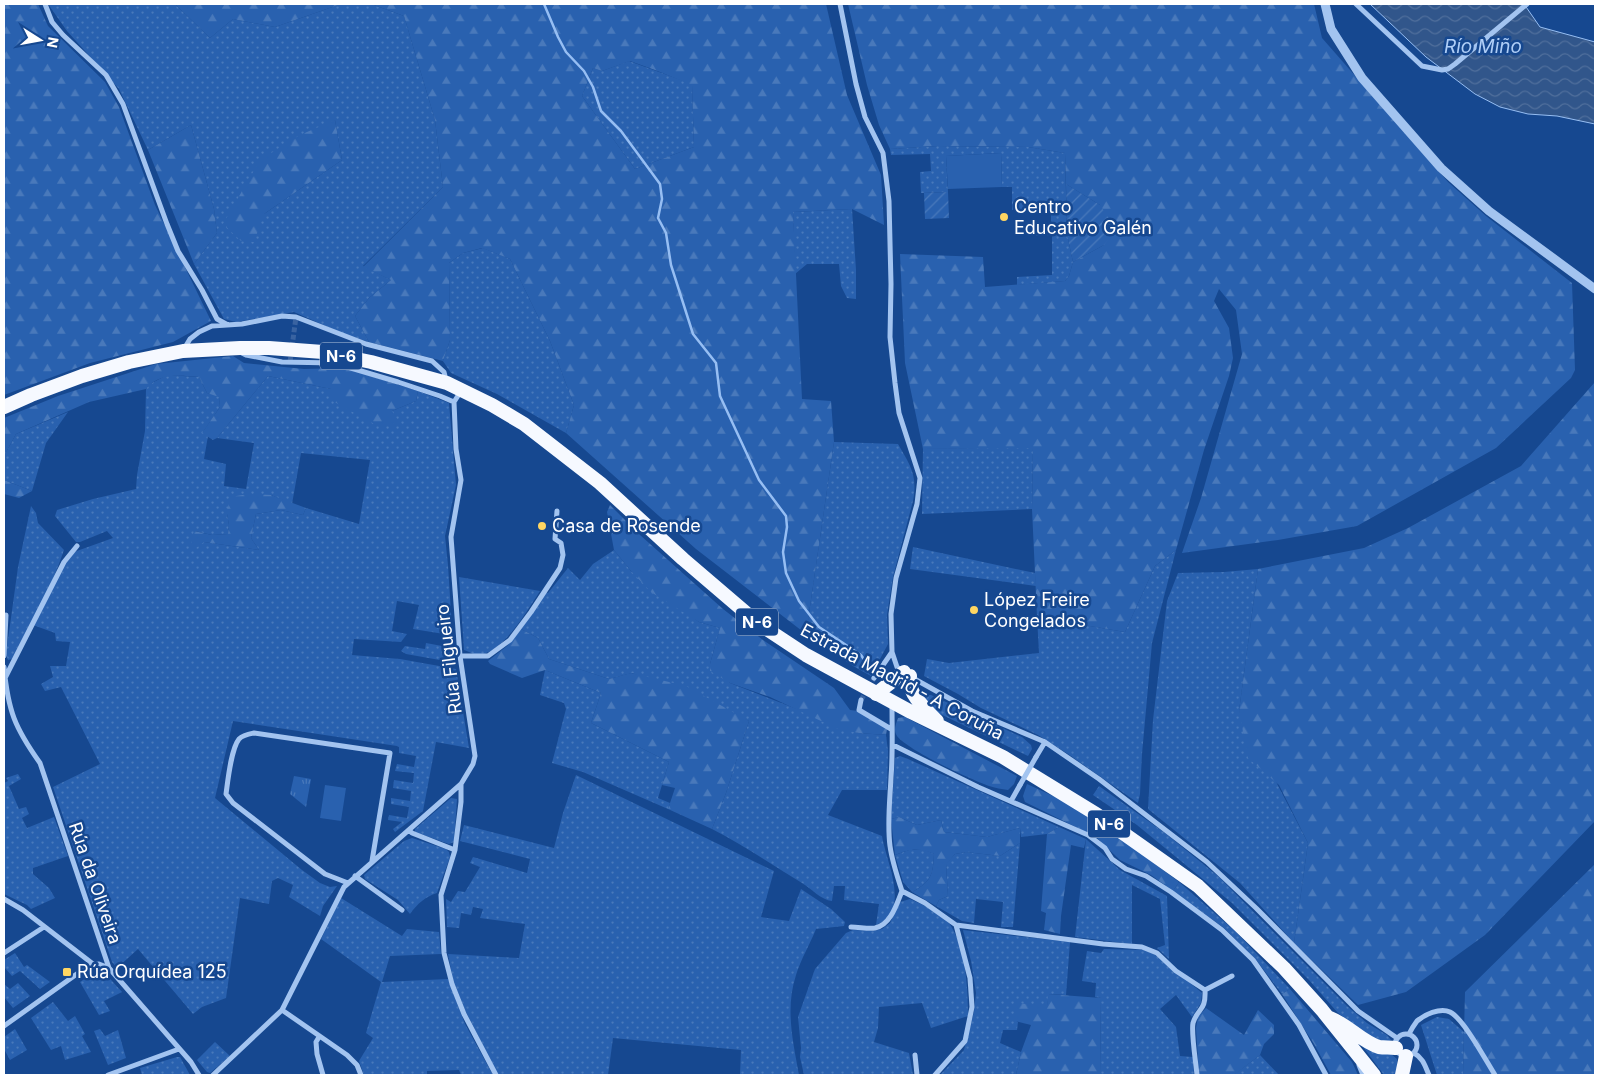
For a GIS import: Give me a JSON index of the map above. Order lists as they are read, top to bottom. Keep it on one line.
{"streets":{"highway":["N-6","Estrada Madrid - A Coruña"],"street":["Rúa Filgueiro","Rúa da Oliveira"]},"crossings":[["Rúa Filgueiro","Estrada Madrid - A Coruña"]],"water":["Río Miño"],"places":{"other":["Centro Educativo Galén","Casa de Rosende","López Freire Congelados"],"transit":["Rúa Orquídea 125"]},"north":"right"}
